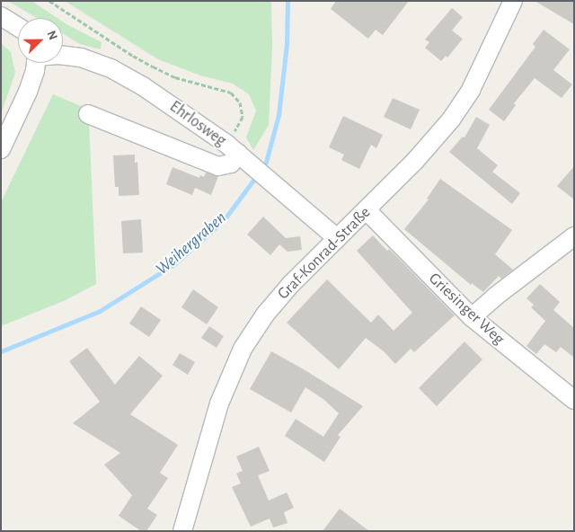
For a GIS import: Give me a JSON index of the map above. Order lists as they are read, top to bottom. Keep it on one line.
{"streets":{"street":["Ehrlosweg","Graf-Konrad-Straße","Griesinger Weg"]},"crossings":[["Ehrlosweg","Graf-Konrad-Straße"],["Graf-Konrad-Straße","Griesinger Weg"]],"water":["Weihergraben"],"north":"top right"}
